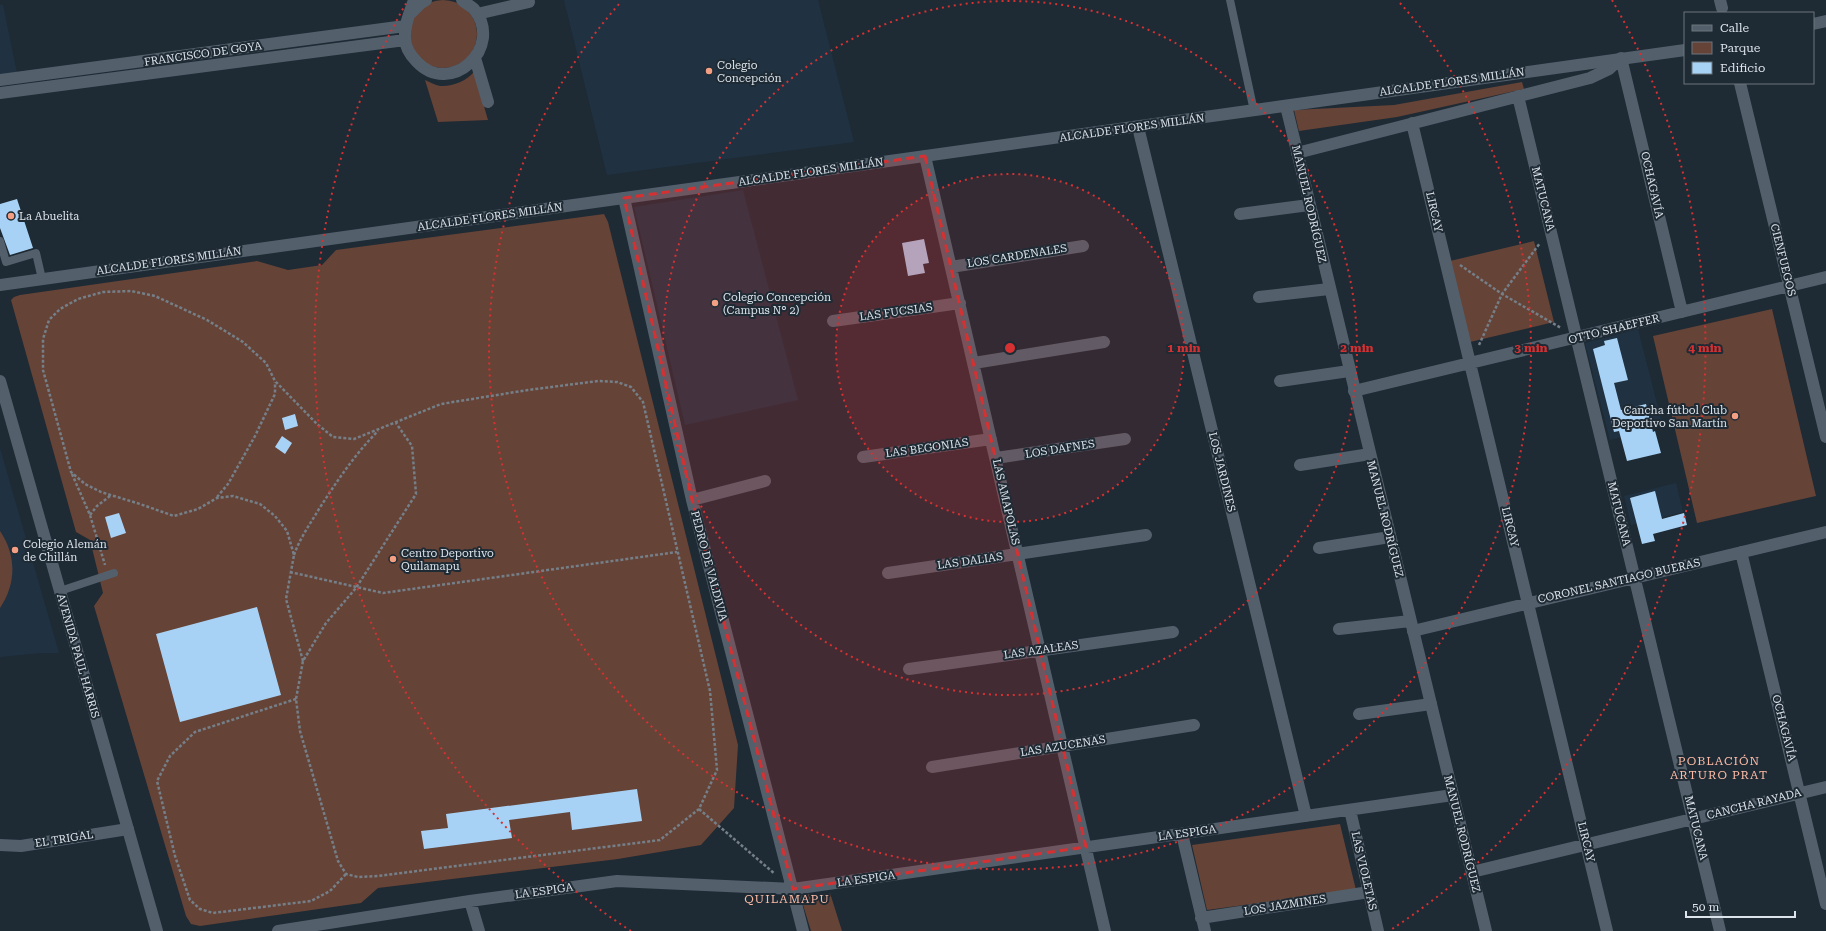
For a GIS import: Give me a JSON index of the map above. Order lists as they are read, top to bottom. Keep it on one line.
{"streets":{"street":["FRANCISCO DE GOYA","ALCALDE FLORES MILLÁN","OCHAGAVÍA","MATUCANA","MANUEL RODRÍGUEZ","LIRCAY","LOS CARDENALES","CIENFUEGOS","LAS FUCSIAS","OTTO SHAEFFER","LAS BEGONIAS","LOS DAFNES","LOS JARDINES","LAS AMAPOLAS","LAS DALIAS","PEDRO DE VALDIVIA","CORONEL SANTIAGO BUERAS","LAS AZALEAS","AVENIDA PAUL HARRIS","LAS AZUCENAS","CANCHA RAYADA","LA ESPIGA","EL TRIGAL","LAS VIOLETAS","LOS JAZMINES"]},"crossings":[["ALCALDE FLORES MILLÁN","OCHAGAVÍA"],["ALCALDE FLORES MILLÁN","MATUCANA"],["ALCALDE FLORES MILLÁN","MANUEL RODRÍGUEZ"],["ALCALDE FLORES MILLÁN","LIRCAY"],["ALCALDE FLORES MILLÁN","LOS JARDINES"],["ALCALDE FLORES MILLÁN","LAS AMAPOLAS"],["ALCALDE FLORES MILLÁN","PEDRO DE VALDIVIA"],["OCHAGAVÍA","OTTO SHAEFFER"],["OCHAGAVÍA","CORONEL SANTIAGO BUERAS"],["OCHAGAVÍA","CANCHA RAYADA"],["MATUCANA","OTTO SHAEFFER"],["MATUCANA","CORONEL SANTIAGO BUERAS"],["MATUCANA","CANCHA RAYADA"],["MANUEL RODRÍGUEZ","OTTO SHAEFFER"],["MANUEL RODRÍGUEZ","CORONEL SANTIAGO BUERAS"],["MANUEL RODRÍGUEZ","CANCHA RAYADA"],["MANUEL RODRÍGUEZ","LA ESPIGA"],["LIRCAY","OTTO SHAEFFER"],["LIRCAY","CORONEL SANTIAGO BUERAS"],["LIRCAY","CANCHA RAYADA"],["LOS CARDENALES","LAS AMAPOLAS"],["CIENFUEGOS","OTTO SHAEFFER"],["LAS FUCSIAS","LAS AMAPOLAS"],["LAS BEGONIAS","LAS AMAPOLAS"],["LOS DAFNES","LAS AMAPOLAS"],["LOS JARDINES","LA ESPIGA"],["LAS AMAPOLAS","LAS DALIAS"],["LAS AMAPOLAS","LAS AZALEAS"],["LAS AMAPOLAS","LAS AZUCENAS"],["LAS AMAPOLAS","LA ESPIGA"],["PEDRO DE VALDIVIA","LA ESPIGA"],["AVENIDA PAUL HARRIS","EL TRIGAL"],["LA ESPIGA","LAS VIOLETAS"],["LAS VIOLETAS","LOS JAZMINES"]],"districts":["POBLACIÓN ARTURO PRAT","QUILAMAPU"],"places":["Colegio Concepción","La Abuelita","Colegio Concepción (Campus N° 2)","Cancha fútbol Club Deportivo San Martín","Colegio Alemán de Chillán","Centro Deportivo Quilamapu"],"legend":["Calle","Parque","Edificio"],"scale_bar":"50 m","rings":["1 min","2 min","3 min","4 min"]}
